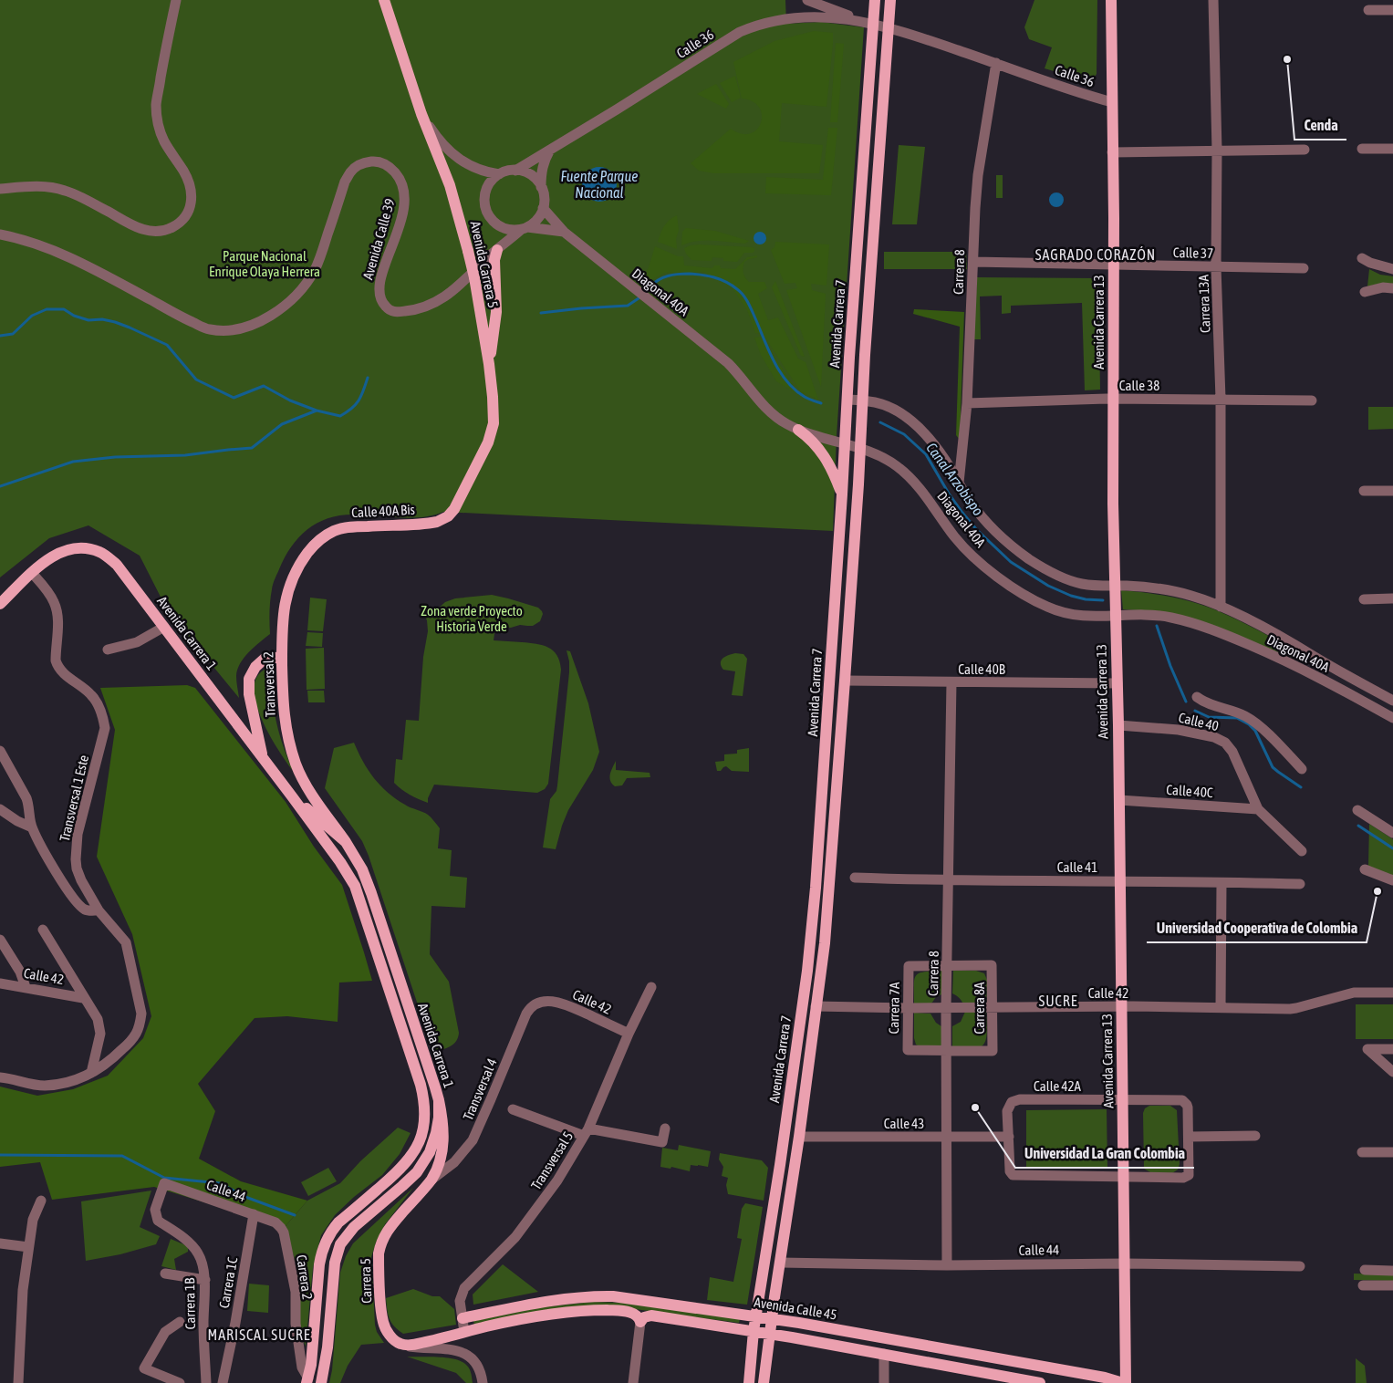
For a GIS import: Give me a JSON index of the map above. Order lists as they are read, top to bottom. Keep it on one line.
{"streets":{"main road":["Avenida Carrera 5","Avenida Carrera 13","Avenida Carrera 7","Calle 40A Bis","Avenida Carrera 1","Transversal 2","Carrera 5","Avenida Calle 45"],"street":["Calle 36","Avenida Calle 39","Calle 37","Carrera 8","Diagonal 40A","Carrera 13A","Calle 38","Calle 40B","Calle 40","Calle 40C","Transversal 1 Este","Calle 41","Calle 42","Carrera 7A","Carrera 8A","Calle 42A","Transversal 4","Calle 43","Transversal 5","Calle 44","Carrera 2","Carrera 1C","Carrera 1B"]},"crossings":[["Calle 36","Avenida Calle 39"],["Calle 36","Carrera 8"],["Calle 36","Diagonal 40A"],["Calle 36","Avenida Carrera 13"],["Calle 36","Avenida Carrera 7"],["Avenida Calle 39","Diagonal 40A"],["Calle 37","Carrera 8"],["Calle 37","Carrera 13A"],["Calle 37","Avenida Carrera 13"],["Avenida Carrera 5","Calle 40A Bis"],["Carrera 8","Diagonal 40A"],["Carrera 8","Calle 38"],["Carrera 8","Calle 40B"],["Carrera 8","Calle 41"],["Carrera 8","Calle 42"],["Carrera 8","Carrera 7A"],["Carrera 8","Carrera 8A"],["Carrera 8","Calle 43"],["Carrera 8","Calle 44"],["Diagonal 40A","Carrera 13A"],["Diagonal 40A","Avenida Carrera 13"],["Diagonal 40A","Avenida Carrera 7"],["Carrera 13A","Calle 38"],["Avenida Carrera 13","Calle 38"],["Avenida Carrera 13","Calle 40B"],["Avenida Carrera 13","Calle 40"],["Avenida Carrera 13","Calle 40C"],["Avenida Carrera 13","Calle 41"],["Avenida Carrera 13","Calle 42"],["Avenida Carrera 13","Calle 42A"],["Avenida Carrera 13","Calle 44"],["Avenida Carrera 13","Avenida Calle 45"],["Avenida Carrera 7","Calle 40B"],["Avenida Carrera 7","Calle 42"],["Avenida Carrera 7","Calle 43"],["Avenida Carrera 7","Calle 44"],["Avenida Carrera 7","Avenida Calle 45"],["Calle 40A Bis","Transversal 2"],["Avenida Carrera 1","Transversal 2"],["Avenida Carrera 1","Transversal 1 Este"],["Avenida Carrera 1","Carrera 2"],["Avenida Carrera 1","Carrera 5"],["Calle 40","Calle 40C"],["Calle 42","Carrera 7A"],["Calle 42","Carrera 8A"],["Calle 42","Transversal 4"],["Calle 42","Transversal 5"],["Carrera 7A","Carrera 8A"],["Calle 42A","Calle 43"],["Transversal 4","Carrera 5"],["Transversal 5","Avenida Calle 45"],["Calle 44","Carrera 2"],["Calle 44","Carrera 1C"],["Calle 44","Carrera 1B"]],"districts":["SAGRADO CORAZÓN","SUCRE","MARISCAL SUCRE"],"water":["Fuente Parque Nacional","Canal Arzobispo"],"parks":["Parque Nacional Enrique Olaya Herrera","Zona verde Proyecto Historia Verde"],"places":["Cenda","Universidad Cooperativa de Colombia","Universidad La Gran Colombia"]}
